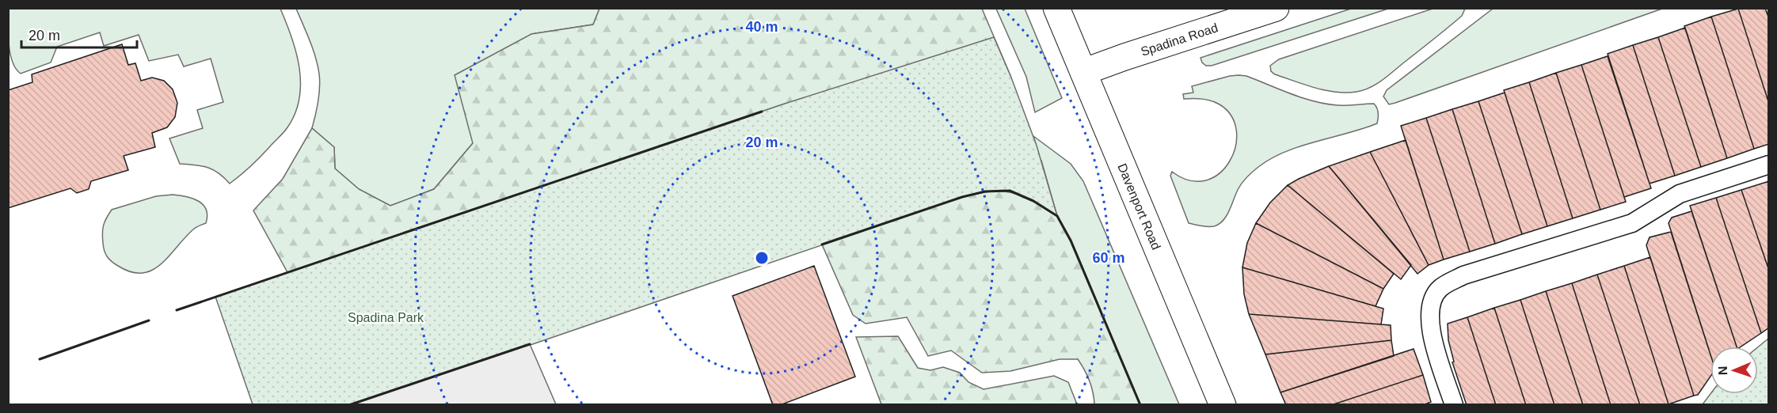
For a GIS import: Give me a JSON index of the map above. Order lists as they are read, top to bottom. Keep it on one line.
{"streets":{"street":["Spadina Road","Davenport Road"]},"crossings":[["Spadina Road","Davenport Road"]],"parks":["Spadina Park"],"scale_bar":"20 m","north":"left","rings":["40 m","20 m","60 m"]}
